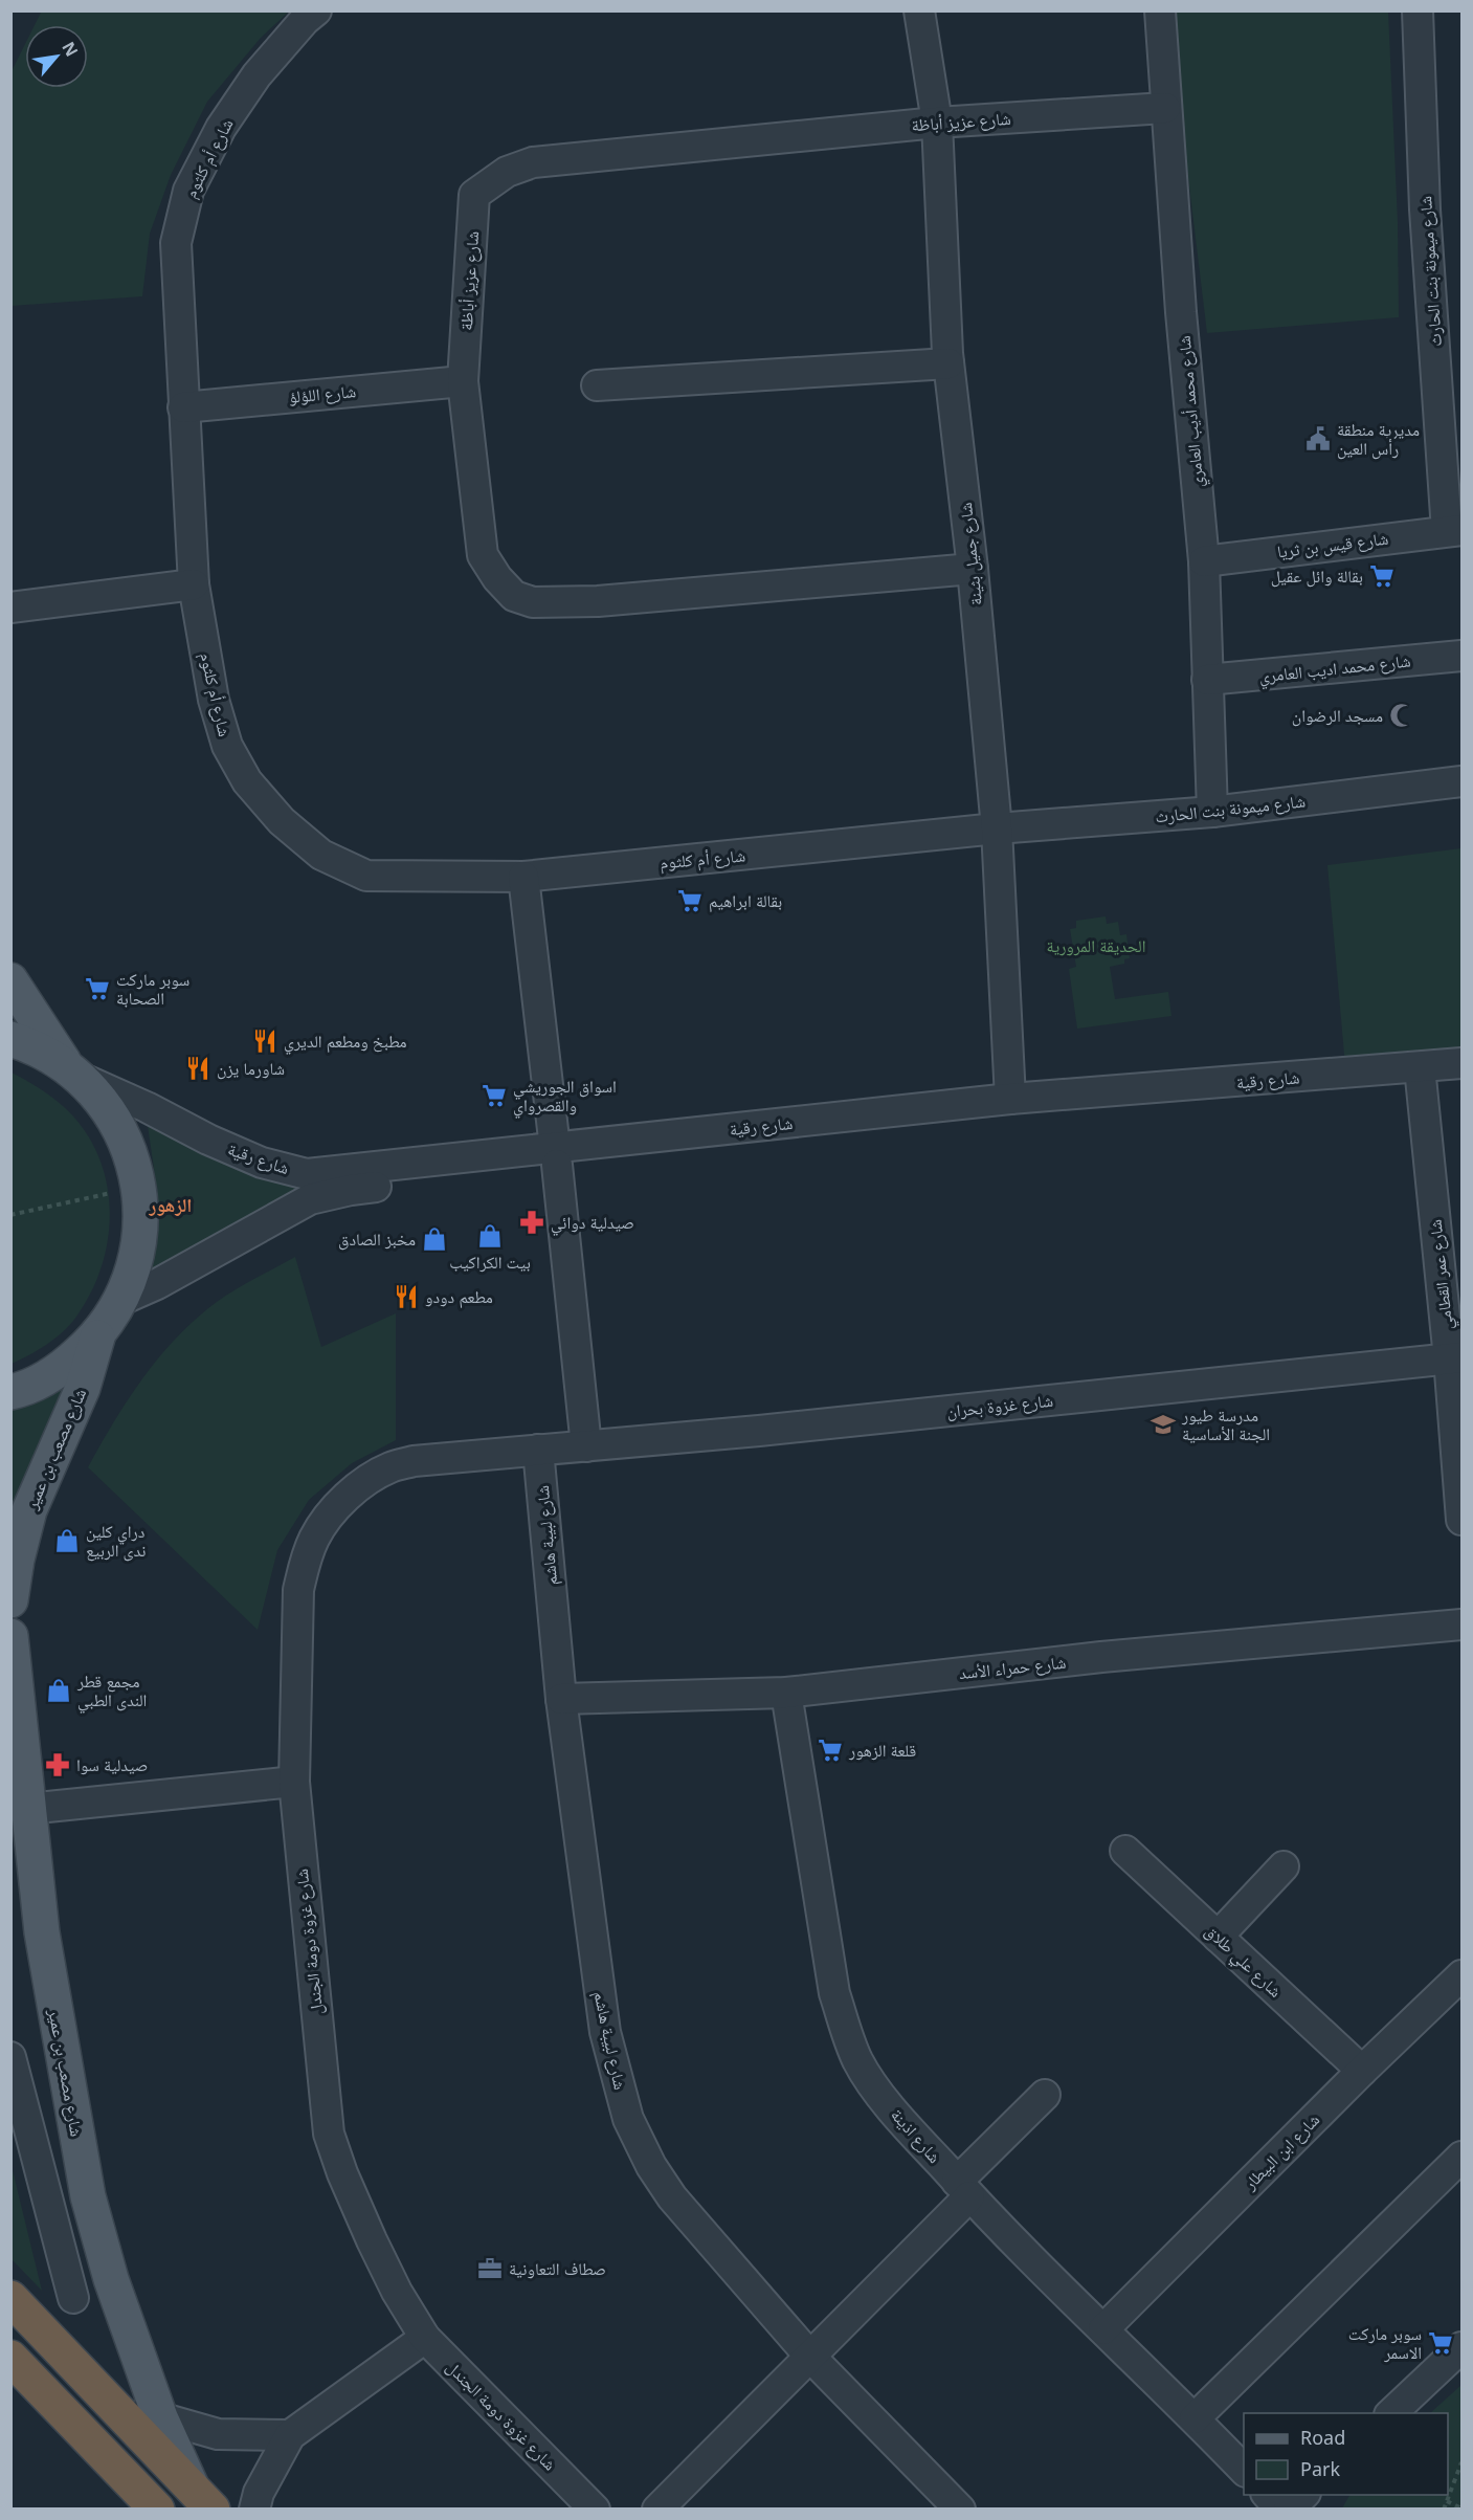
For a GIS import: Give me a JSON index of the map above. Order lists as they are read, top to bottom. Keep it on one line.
{"streets":{"highway":["شارع مصعب بن عمير"],"street":["شارع عزيز أباظة","شارع أم كلثوم","شارع ميمونة بنت الحارث","شارع اللؤلؤ","شارع محمد أديب العامري","شارع قيس بن ثريا","شارع جميل بثينة","شارع محمد اديب العامري","شارع رقية","شارع عمر القطامي","شارع غزوة بحران","شارع لبيبة هاشم","شارع حمراء الأسد","شارع غزوة دومة الجندل","شارع علي طلاق","شارع اذينة","شارع ابن البيطار"]},"crossings":[["شارع عزيز أباظة","شارع اللؤلؤ"],["شارع عزيز أباظة","شارع محمد أديب العامري"],["شارع عزيز أباظة","شارع جميل بثينة"],["شارع أم كلثوم","شارع ميمونة بنت الحارث"],["شارع أم كلثوم","شارع اللؤلؤ"],["شارع أم كلثوم","شارع جميل بثينة"],["شارع ميمونة بنت الحارث","شارع محمد أديب العامري"],["شارع ميمونة بنت الحارث","شارع قيس بن ثريا"],["شارع ميمونة بنت الحارث","شارع جميل بثينة"],["شارع محمد أديب العامري","شارع قيس بن ثريا"],["شارع محمد أديب العامري","شارع محمد اديب العامري"],["شارع جميل بثينة","شارع رقية"],["شارع رقية","شارع عمر القطامي"],["شارع عمر القطامي","شارع غزوة بحران"],["شارع غزوة بحران","شارع لبيبة هاشم"],["شارع غزوة بحران","شارع غزوة دومة الجندل"],["شارع لبيبة هاشم","شارع حمراء الأسد"],["شارع لبيبة هاشم","شارع غزوة دومة الجندل"],["شارع حمراء الأسد","شارع اذينة"],["شارع علي طلاق","شارع ابن البيطار"],["شارع اذينة","شارع ابن البيطار"]],"districts":["الزهور"],"parks":["الحديقة المرورية"],"places":{"public building":["مديرية منطقة رأس العين"],"supermarket":["بقالة وائل عقيل","بقالة ابراهيم","سوبر ماركت الصحابة","اسواق الجوريشي والقصرواي","قلعة الزهور","سوبر ماركت الاسمر"],"mosque":["مسجد الرضوان"],"restaurant":["مطبخ ومطعم الديري","شاورما يزن","مطعم دودو"],"pharmacy":["صيدلية دوائي","صيدلية سوا"],"shop":["بيت الكراكيب","مخبز الصادق","دراي كلين ندى الربيع","مجمع قطر الندى الطبي"],"school or university":["مدرسة طيور الجنة الأساسية"],"office":["صطاف التعاونية"]},"legend":["Road","Park"],"north":"top right"}
